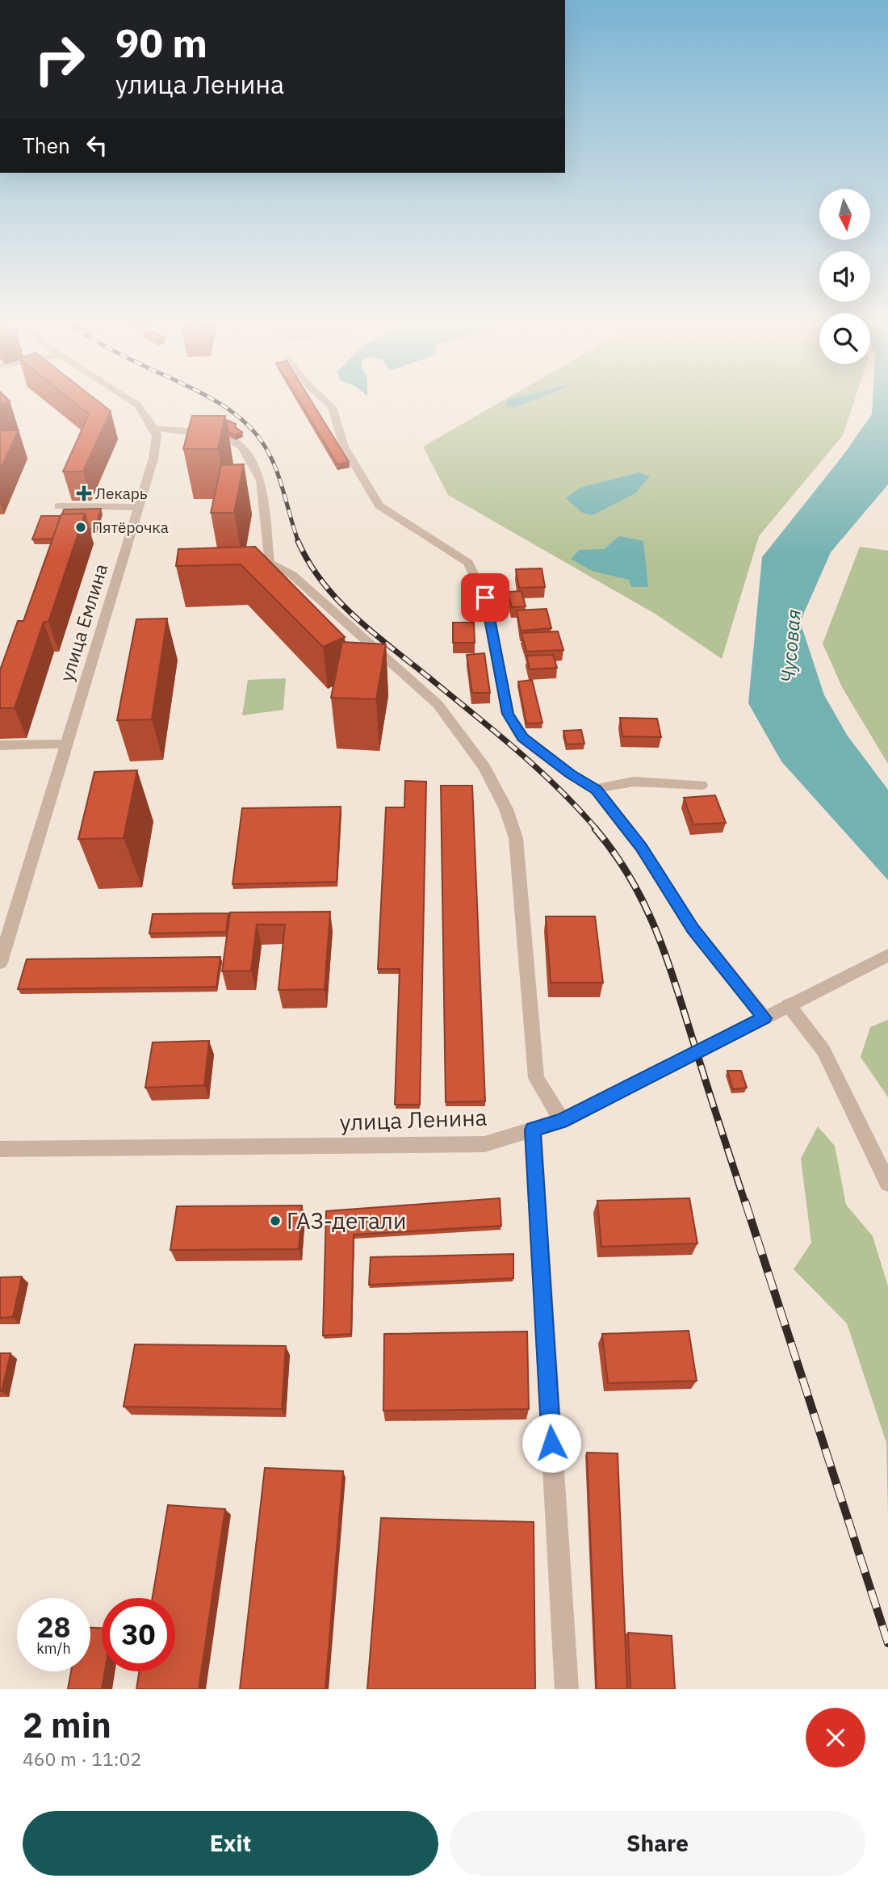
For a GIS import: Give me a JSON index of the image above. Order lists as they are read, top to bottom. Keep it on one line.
{"streets":{"street":["улица Емлина","улица Ленина"]},"water":["Чусовая"],"places":{"health":["Лекарь"],"other":["Пятёрочка","ГАЗ-детали"]},"north":"bottom","page":{"turn":["90 m","улица Ленина"],"then":"Then","speed":"28 km/h","limit":"30","heading":["2 min","460 m · 11:02"],"buttons":["Exit","Share"]}}
